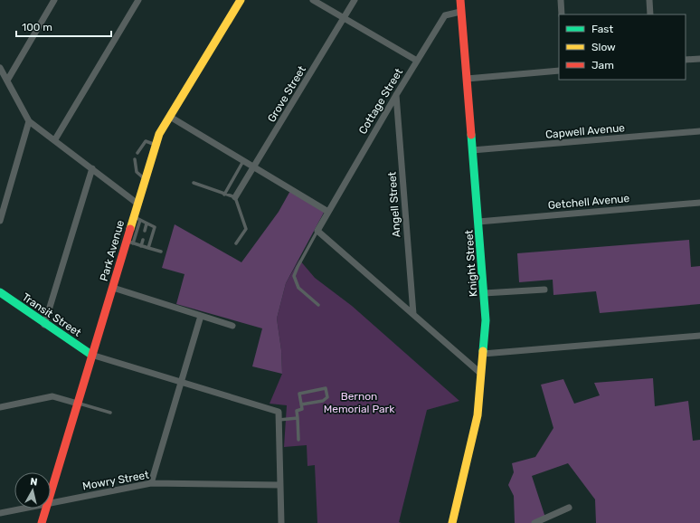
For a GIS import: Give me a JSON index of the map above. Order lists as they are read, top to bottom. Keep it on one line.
{"streets":{"street":["Grove Street","Cottage Street","Capwell Avenue","Getchell Avenue","Angell Street","Park Avenue","Knight Street","Transit Street","Mowry Street"]},"crossings":[["Cottage Street","Angell Street"],["Cottage Street","Knight Street"],["Capwell Avenue","Knight Street"],["Getchell Avenue","Knight Street"],["Park Avenue","Transit Street"]],"parks":["Bernon Memorial Park"],"legend":["Fast","Slow","Jam"],"scale_bar":"100 m","north":"top"}
